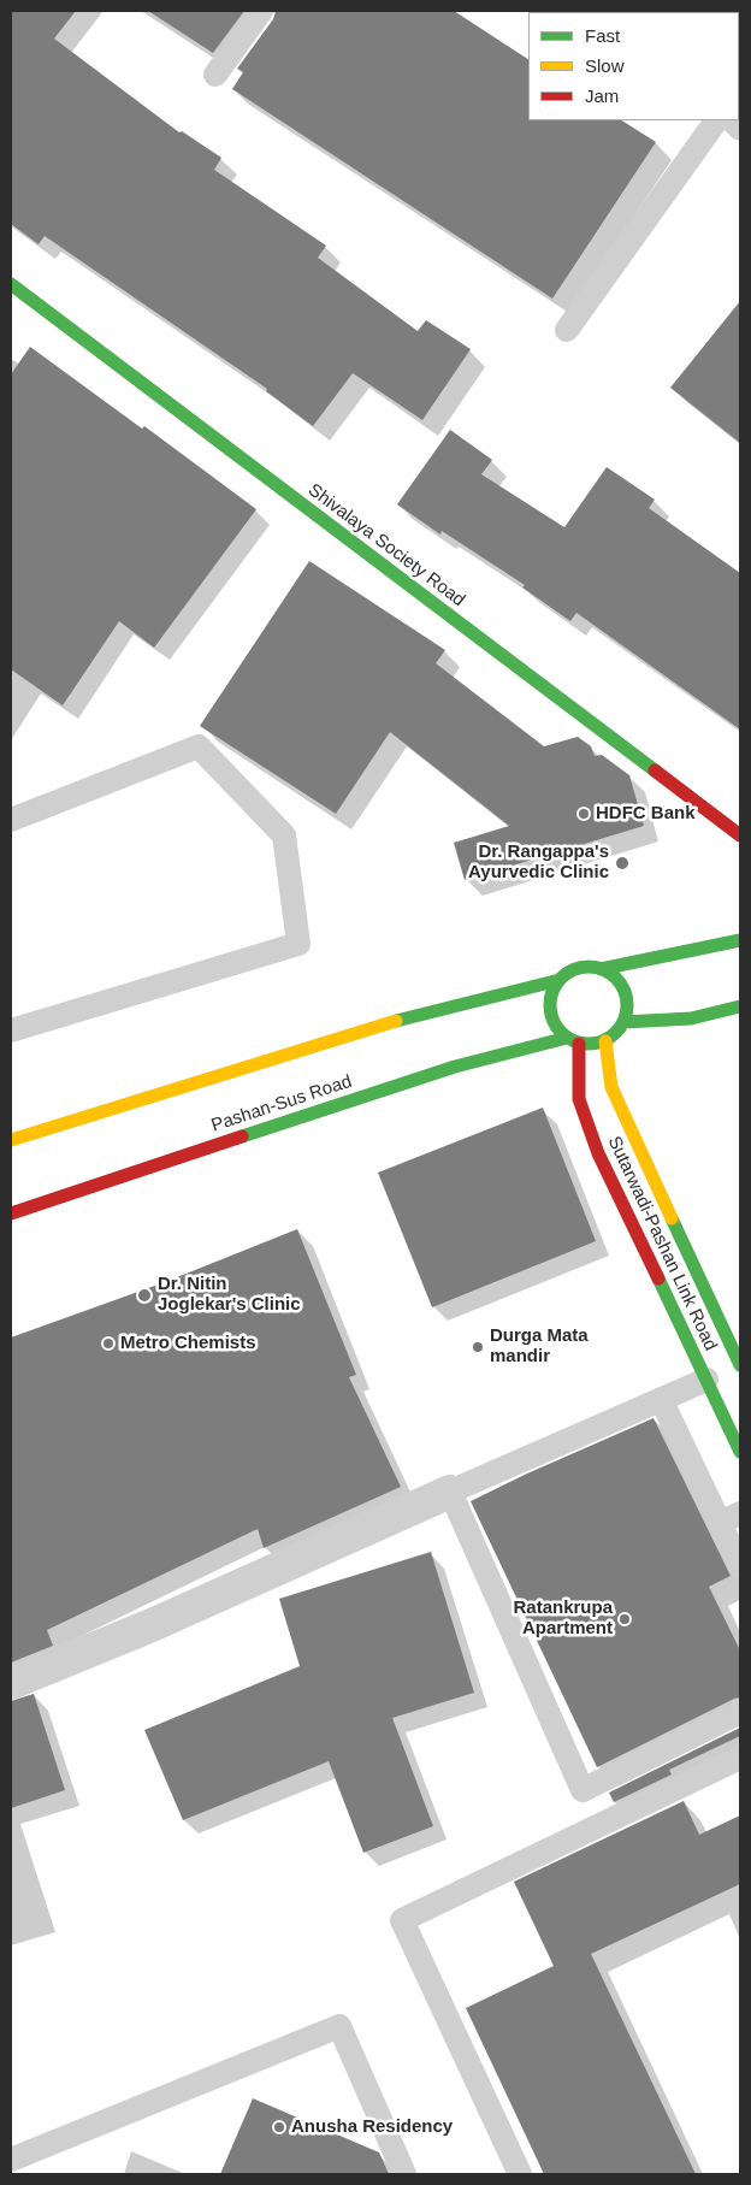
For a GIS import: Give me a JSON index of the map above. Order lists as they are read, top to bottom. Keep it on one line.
{"streets":{"street":["Shivalaya Society Road","Pashan-Sus Road","Sutarwadi-Pashan Link Road"]},"crossings":[["Pashan-Sus Road","Sutarwadi-Pashan Link Road"]],"places":["HDFC Bank","Dr. Rangappa's Ayurvedic Clinic","Dr. Nitin Joglekar's Clinic","Metro Chemists","Durga Mata mandir","Ratankrupa Apartment","Anusha Residency"],"legend":["Fast","Slow","Jam"]}
